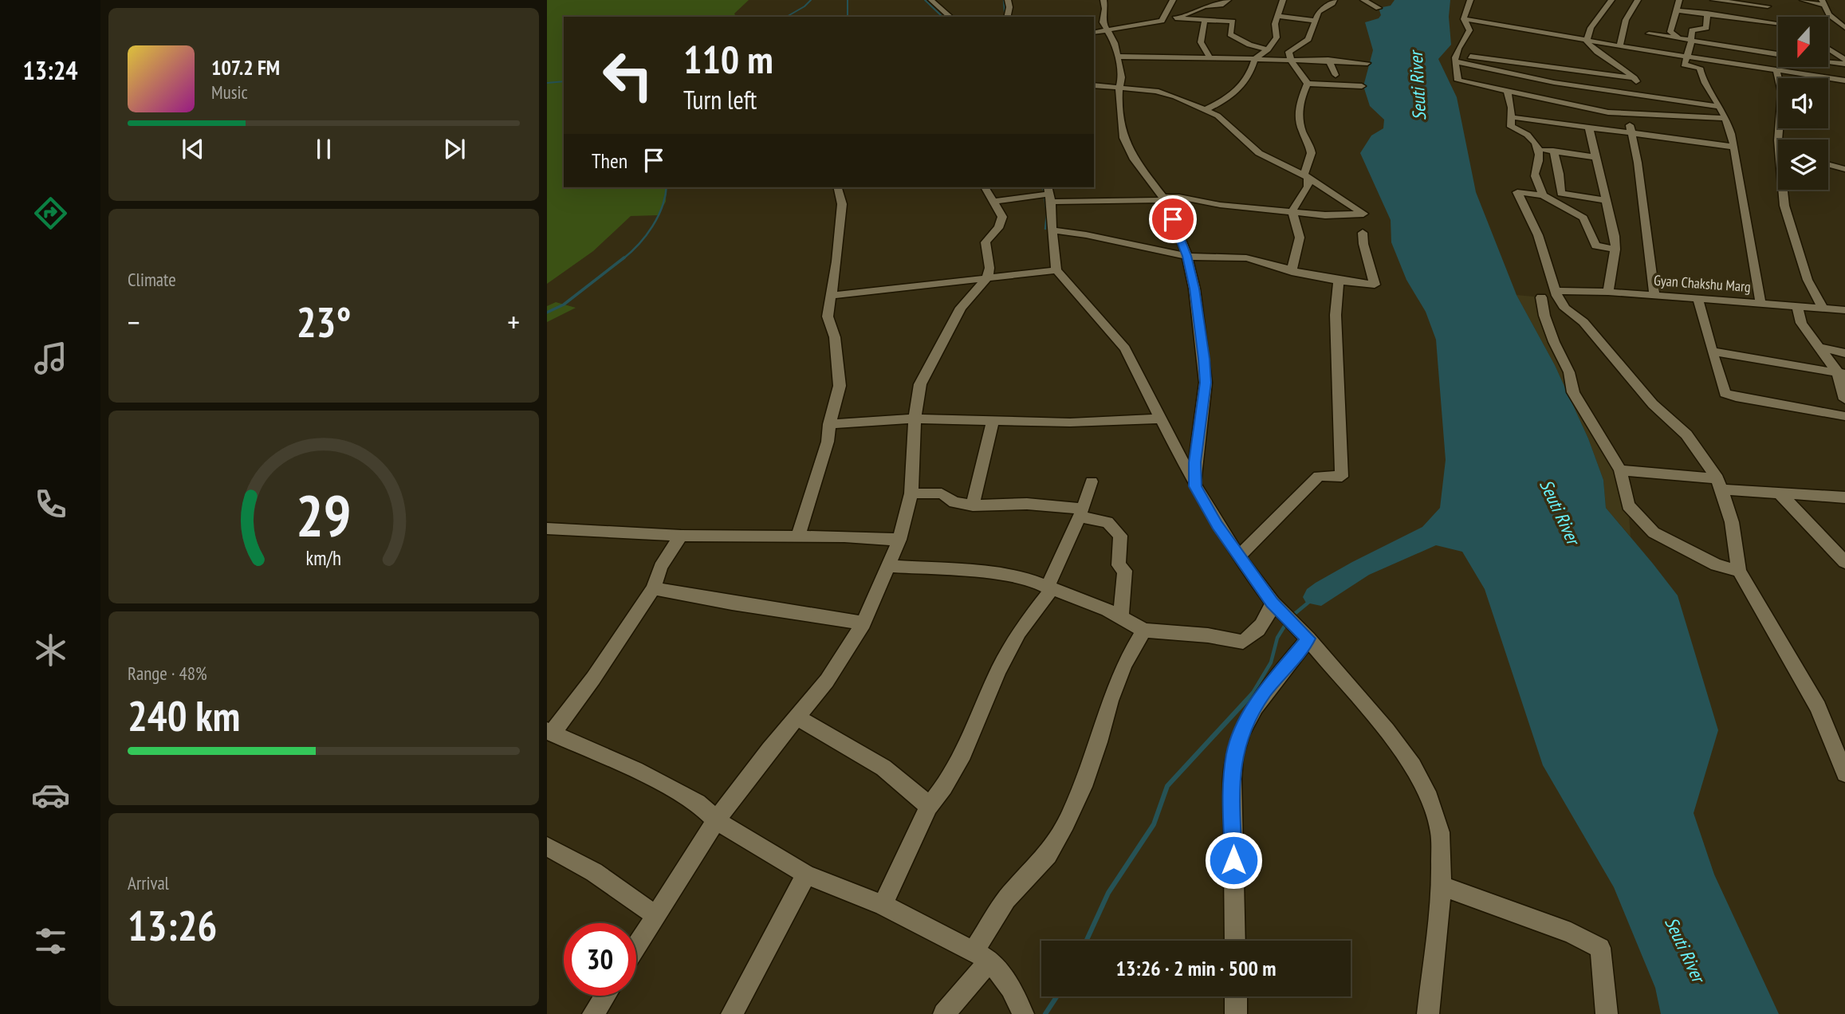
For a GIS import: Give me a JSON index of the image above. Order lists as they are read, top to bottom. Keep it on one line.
{"streets":{"street":["Gyan Chakshu Marg"]},"water":["Seuti River"],"north":"bottom","page":{"tabs":"13:24","turn":["110 m","Turn left"],"song":["107.2 FM","Music"],"then":"Then","tile":["Climate",["Range · 48%","240 km"],["Arrival","13:26"]],"heat":["−","23°","+"],"limit":"30","trip":"13:26 · 2 min · 500 m","gauge":["29","km/h"]}}
